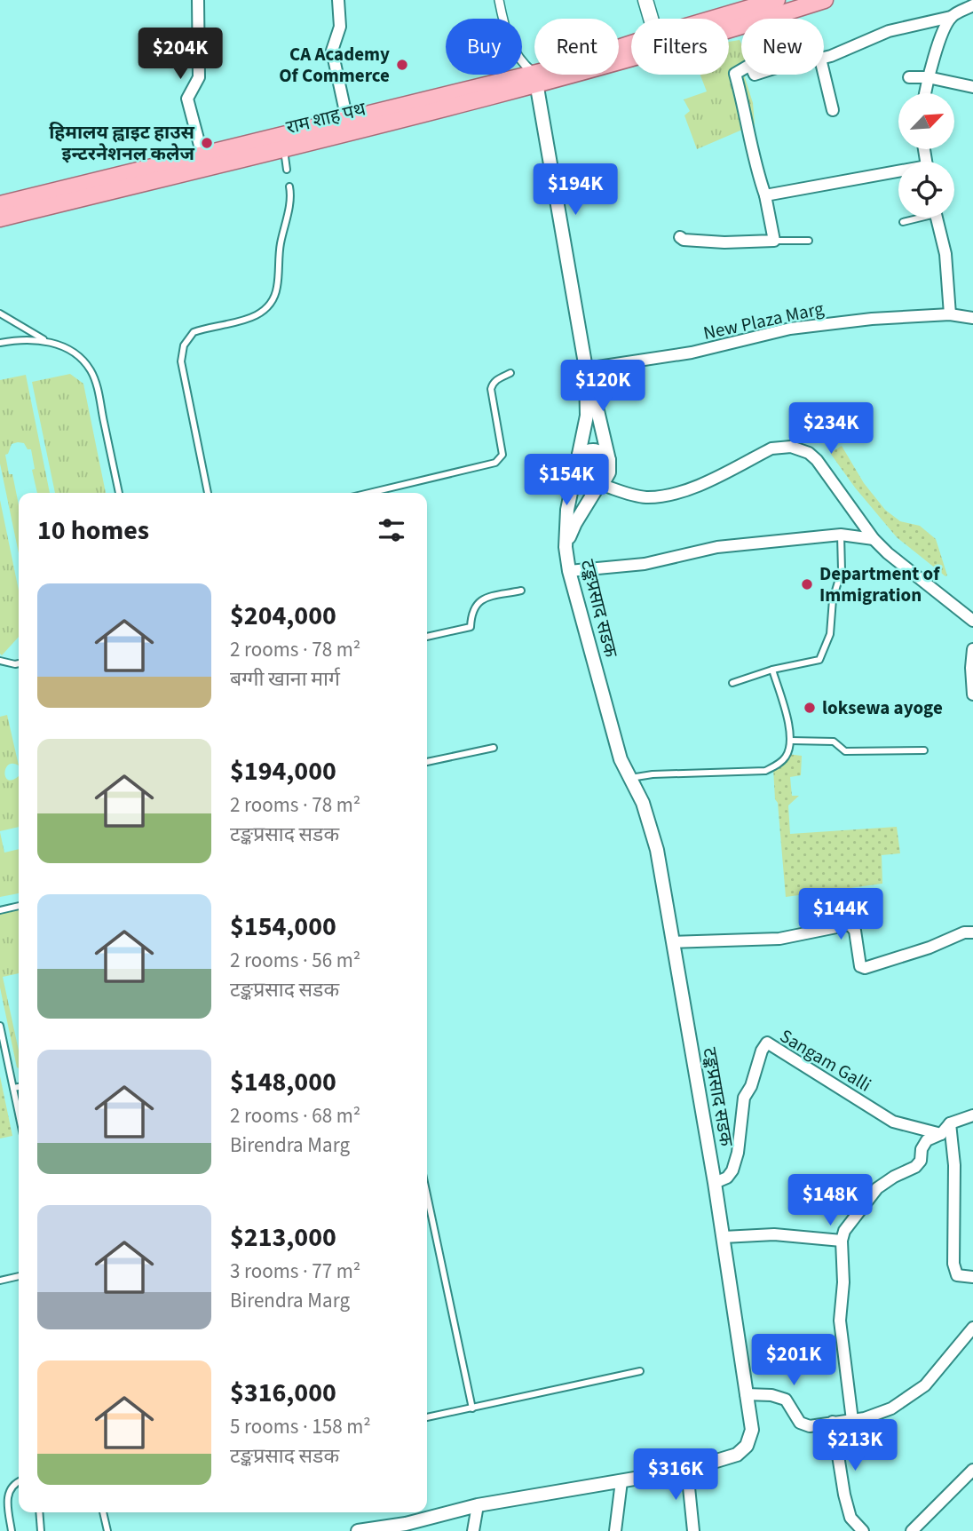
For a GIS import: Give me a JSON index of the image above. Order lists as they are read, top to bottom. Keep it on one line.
{"streets":{"main road":["राम शाह पथ"],"street":["New Plaza Marg","टङ्कप्रसाद सडक","Sangam Galli"]},"crossings":[["राम शाह पथ","टङ्कप्रसाद सडक"],["New Plaza Marg","टङ्कप्रसाद सडक"],["टङ्कप्रसाद सडक","Sangam Galli"]],"places":["CA Academy Of Commerce","हिमालय ह्वाइट हाउस इन्टरनेशनल कलेज","Department of Immigration","loksewa ayoge"],"north":"top right","page":{"chip":["Buy","Rent","Filters","New"],"price":["$204K","$194K","$120K","$234K","$154K","$144K","$148K","$201K","$213K","$316K"],"heading":"10 homes","list":[{"name":"$204,000","note":"2 rooms · 78 m² · बग्गी खाना मार्ग"},{"name":"$194,000","note":"2 rooms · 78 m² · टङ्कप्रसाद सडक"},{"name":"$154,000","note":"2 rooms · 56 m² · टङ्कप्रसाद सडक"},{"name":"$148,000","note":"2 rooms · 68 m² · Birendra Marg"},{"name":"$213,000","note":"3 rooms · 77 m² · Birendra Marg"},{"name":"$316,000","note":"5 rooms · 158 m² · टङ्कप्रसाद सडक"}]}}
